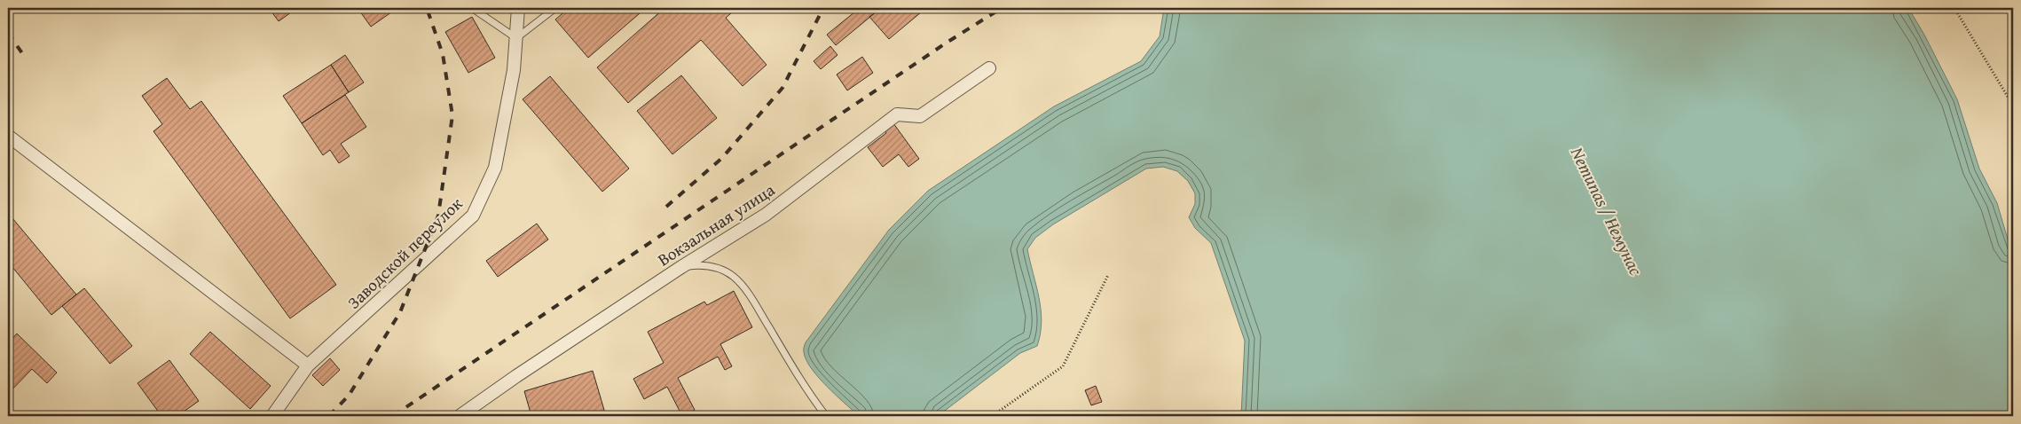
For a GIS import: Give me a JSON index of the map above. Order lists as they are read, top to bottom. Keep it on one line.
{"streets":{"street":["Вокзальная улица","Заводской переулок"]},"water":["Nemunas / Немунас"]}
